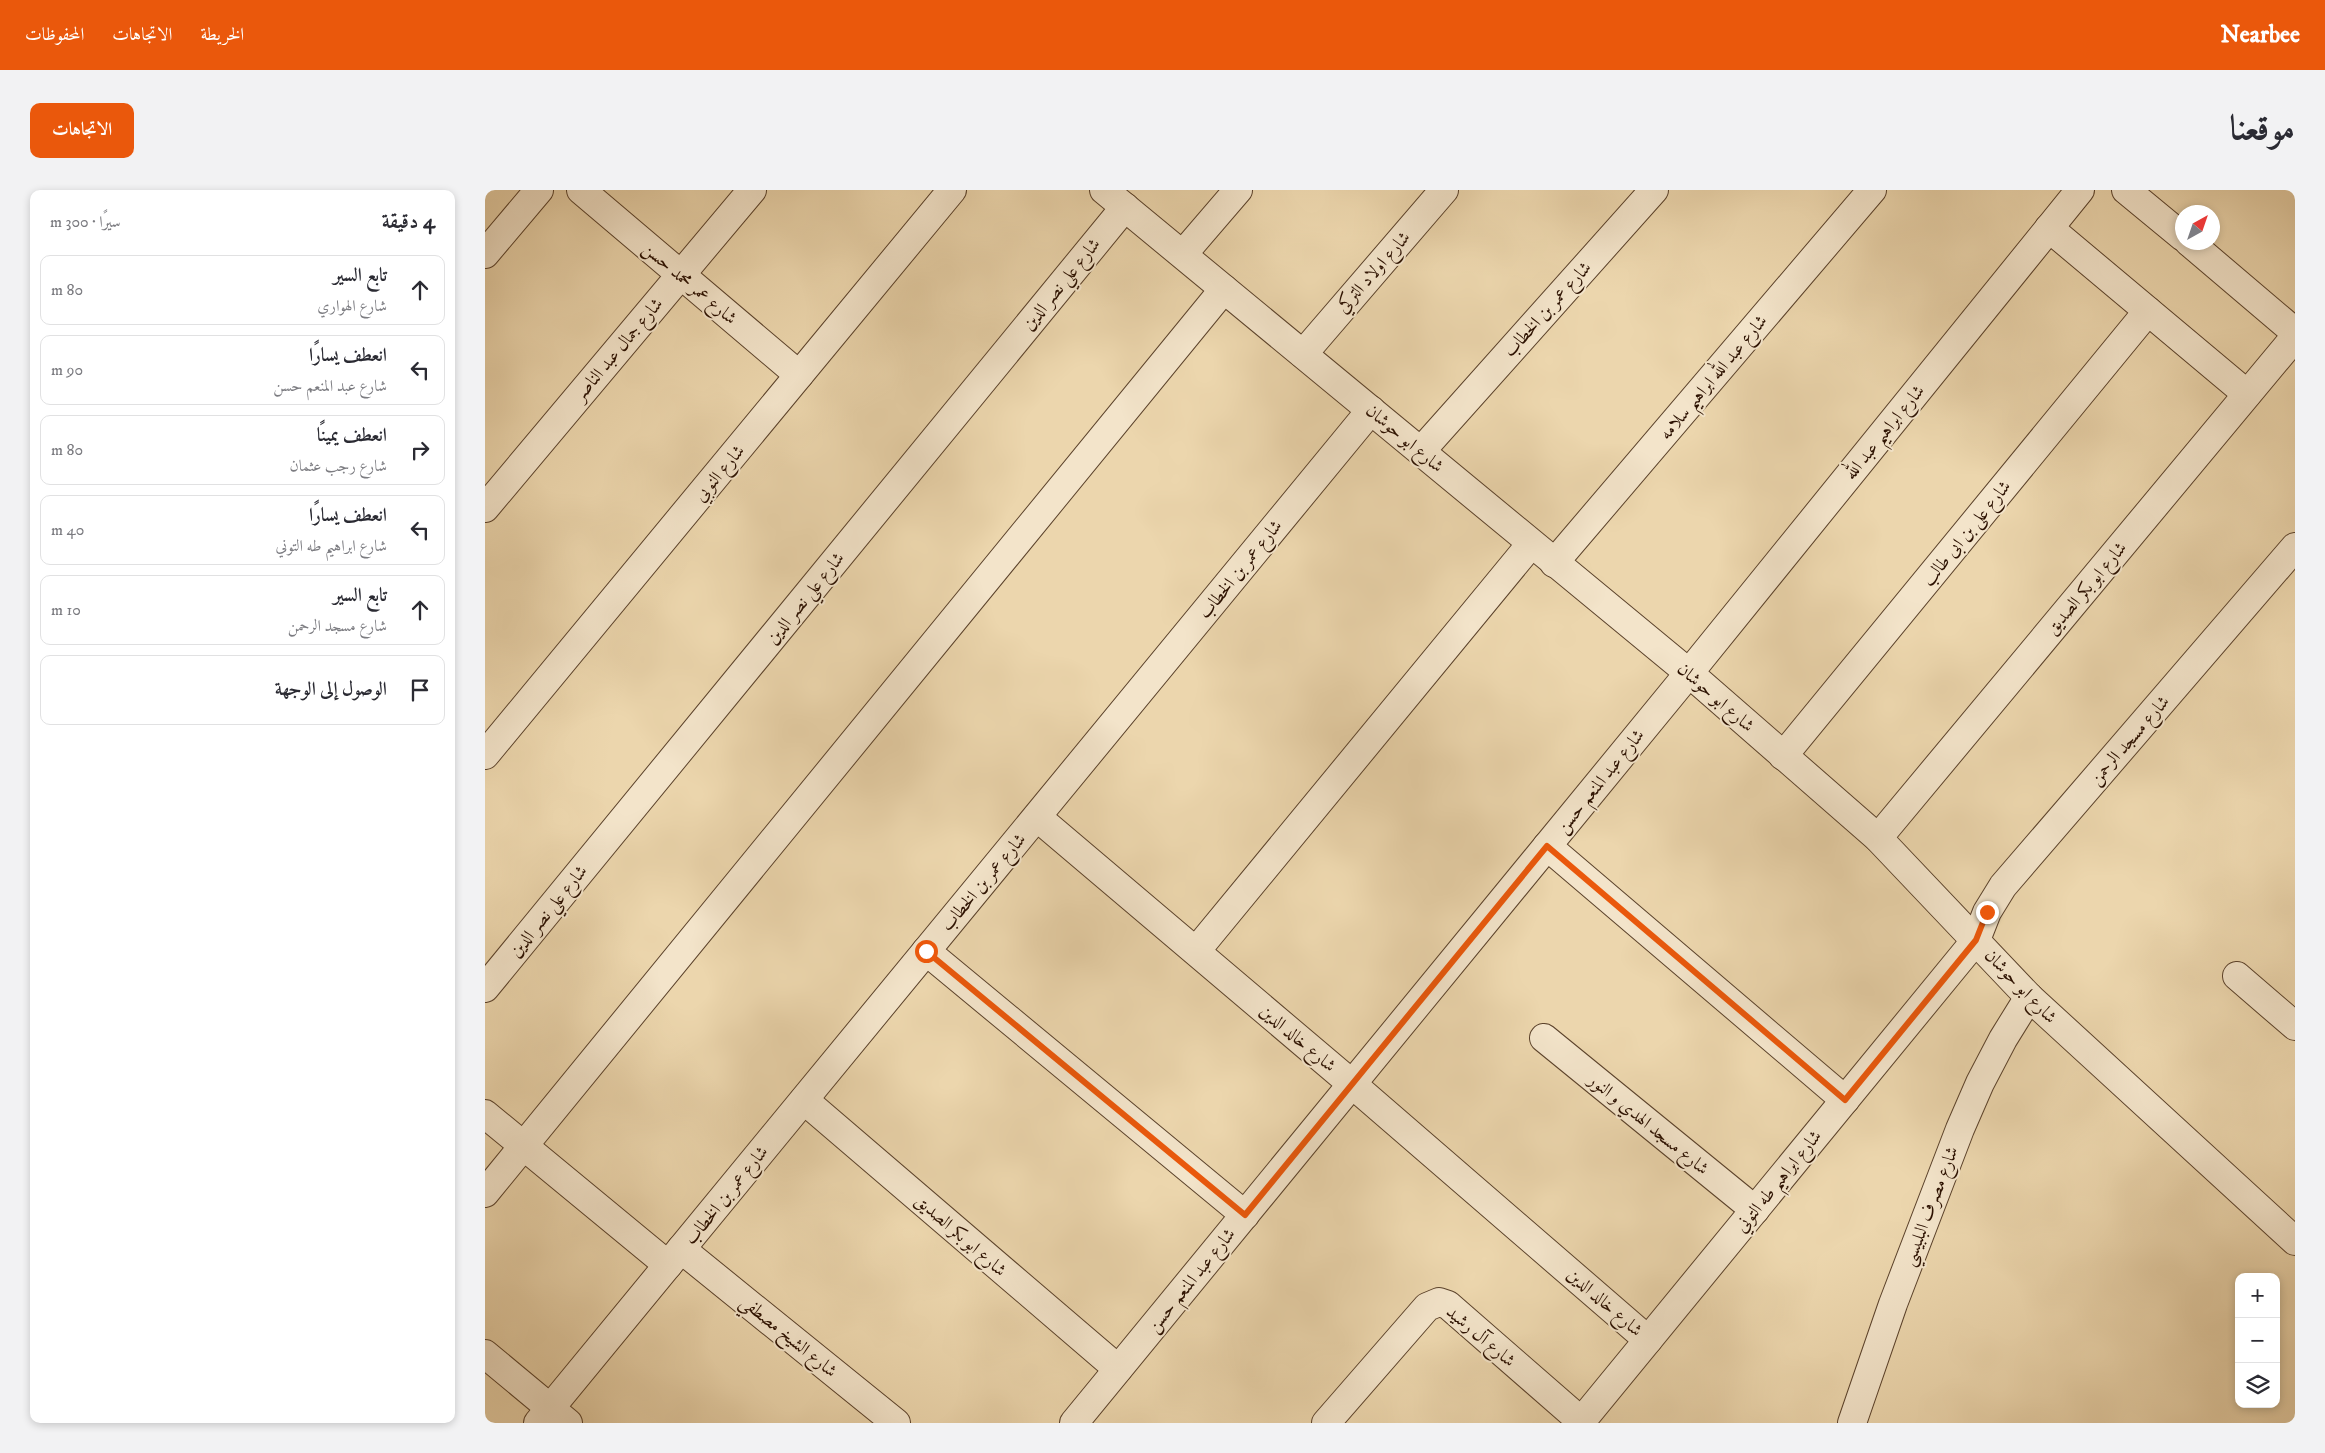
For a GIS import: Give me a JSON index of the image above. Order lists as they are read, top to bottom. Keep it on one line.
{"streets":{"street":["شارع اولاد التركي","شارع عمر محمد حسن","شارع علي نصر الدين","شارع عمر بن الخطاب","شارع جمال عبد الناصر","شارع عبد الله ابراهيم سلامه","شارع ابراهيم عبد الله","شارع ابو حوشان","شارع النوبي","شارع على بن ابى طالب","شارع ابو بكر الصديق","شارع مسجد الرحمن","شارع عبد المنعم حسن","شارع خالد الدين","شارع مسجد الهدي و النور","شارع ابراهيم طه التوني","شارع مصرف البلبيسي","شارع الشيخ مصطفي","شارع آل رشيد"]},"crossings":[["شارع اولاد التركي","شارع ابو حوشان"],["شارع عمر محمد حسن","شارع جمال عبد الناصر"],["شارع عمر محمد حسن","شارع النوبي"],["شارع علي نصر الدين","شارع ابو حوشان"],["شارع عمر بن الخطاب","شارع ابو حوشان"],["شارع عمر بن الخطاب","شارع ابو بكر الصديق"],["شارع عمر بن الخطاب","شارع خالد الدين"],["شارع عمر بن الخطاب","شارع الشيخ مصطفي"],["شارع عبد الله ابراهيم سلامه","شارع ابو حوشان"],["شارع ابراهيم عبد الله","شارع ابو حوشان"],["شارع ابراهيم عبد الله","شارع عبد المنعم حسن"],["شارع ابو حوشان","شارع على بن ابى طالب"],["شارع ابو حوشان","شارع ابو بكر الصديق"],["شارع ابو حوشان","شارع مسجد الرحمن"],["شارع ابو حوشان","شارع عبد المنعم حسن"],["شارع ابو حوشان","شارع ابراهيم طه التوني"],["شارع ابو حوشان","شارع مصرف البلبيسي"],["شارع ابو بكر الصديق","شارع عبد المنعم حسن"],["شارع مسجد الرحمن","شارع ابراهيم طه التوني"],["شارع عبد المنعم حسن","شارع خالد الدين"],["شارع خالد الدين","شارع ابراهيم طه التوني"],["شارع مسجد الهدي و النور","شارع ابراهيم طه التوني"],["شارع ابراهيم طه التوني","شارع آل رشيد"]],"north":"top right","page":{"header":"Nearbee","nav":["الخريطة","الاتجاهات","المحفوظات"],"title":"موقعنا","buttons":"الاتجاهات","heading":["4 دقيقة","سيرًا · 300 m"],"list":[["تابع السير","شارع الهواري","80 m"],["انعطف يسارًا","شارع عبد المنعم حسن","90 m"],["انعطف يمينًا","شارع رجب عثمان","80 m"],["انعطف يسارًا","شارع ابراهيم طه التوني","40 m"],["تابع السير","شارع مسجد الرحمن","10 m"],"الوصول إلى الوجهة"],"map_buttons":["+","−"]}}
